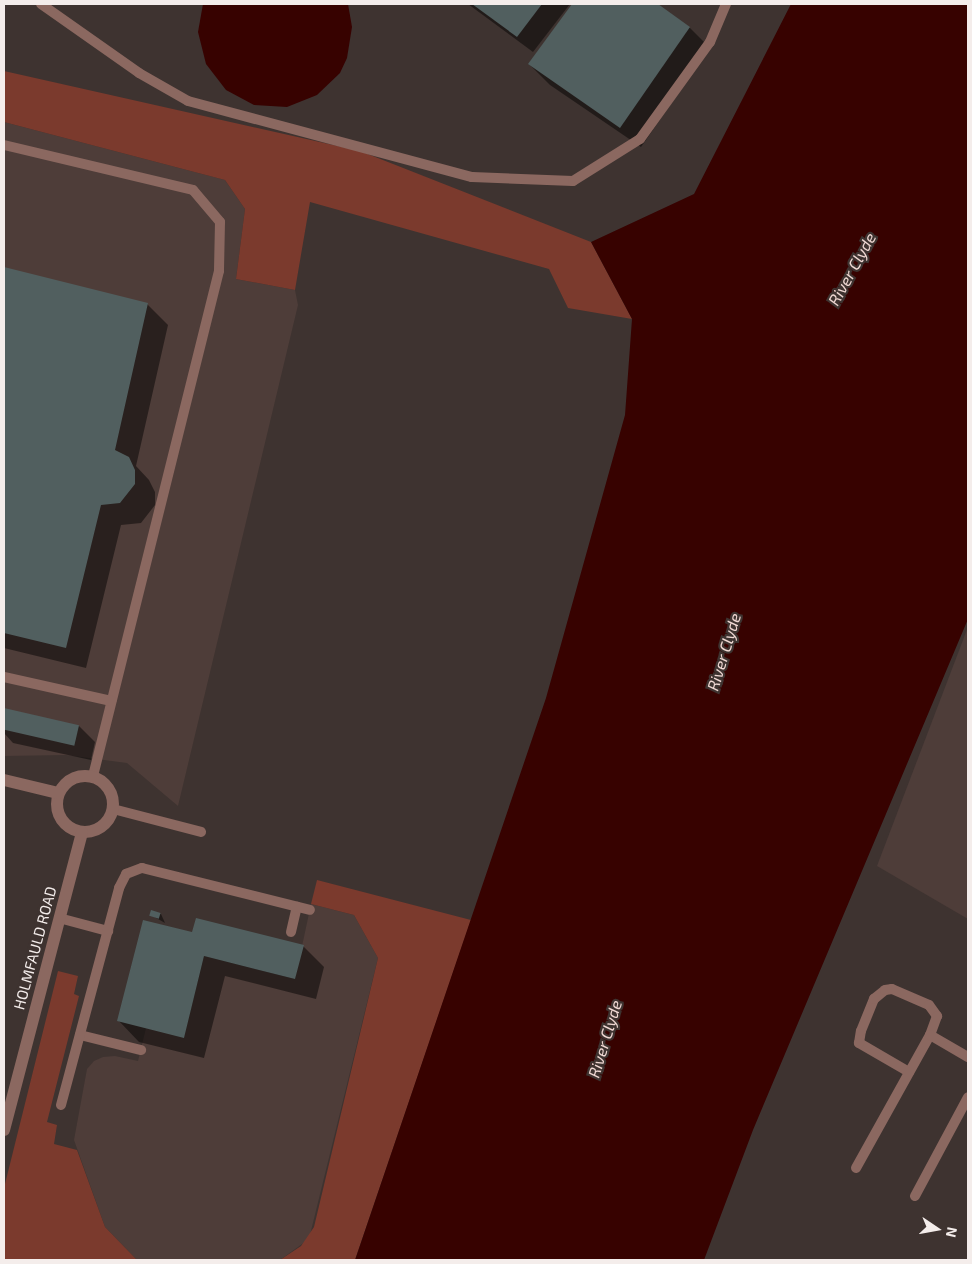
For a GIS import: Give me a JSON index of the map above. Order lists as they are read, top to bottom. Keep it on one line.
{"streets":{"street":["HOLMFAULD ROAD"]},"water":["River Clyde"],"north":"right"}
